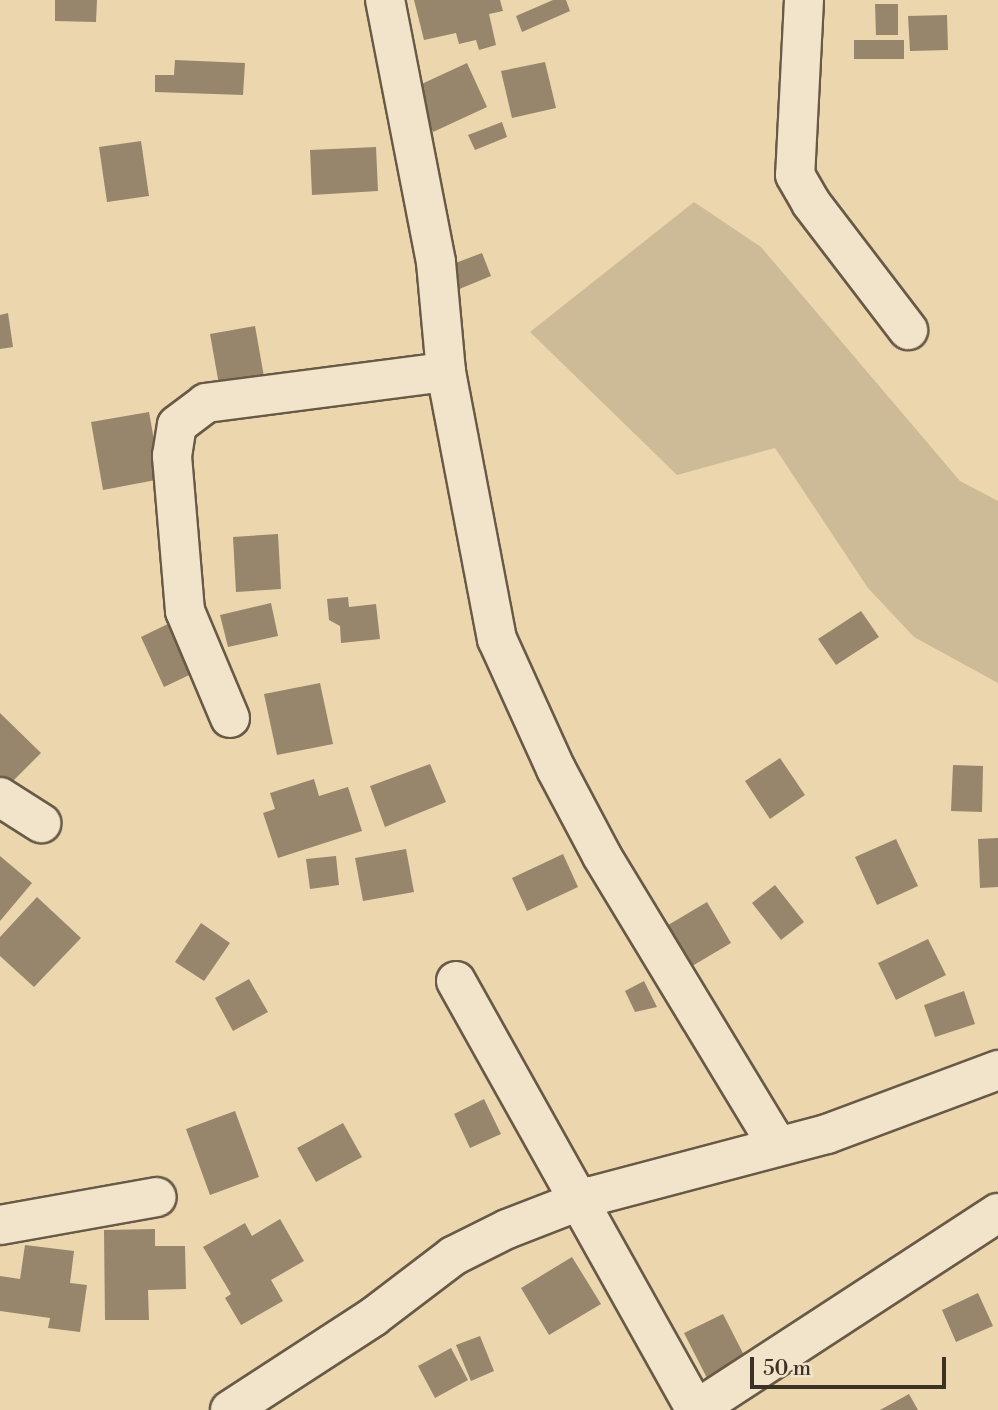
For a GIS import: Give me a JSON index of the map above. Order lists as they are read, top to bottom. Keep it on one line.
{"scale_bar":"50 m"}
